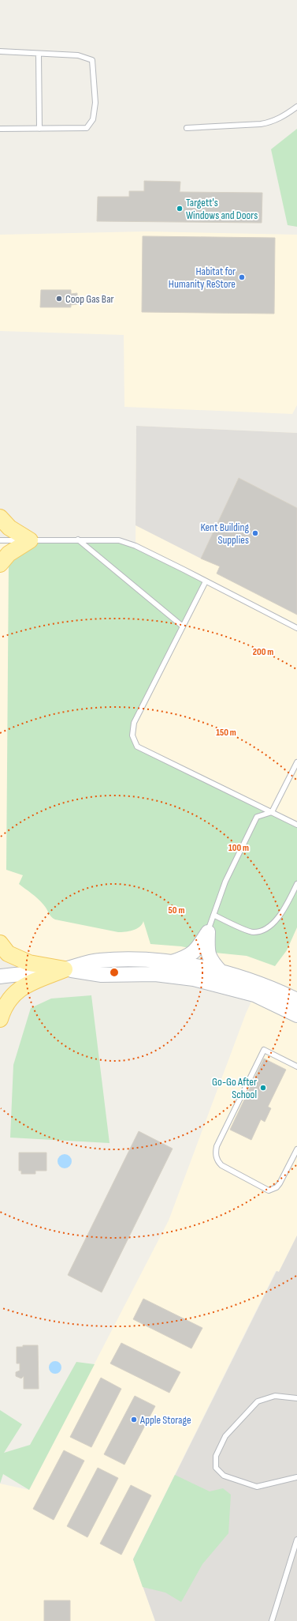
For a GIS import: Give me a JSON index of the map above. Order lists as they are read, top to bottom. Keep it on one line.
{"places":["Targett's Windows and Doors","Habitat for Humanity ReStore","Coop Gas Bar","Kent Building Supplies","Go-Go After School","Apple Storage"],"rings":["200 m","150 m","100 m","50 m"]}
